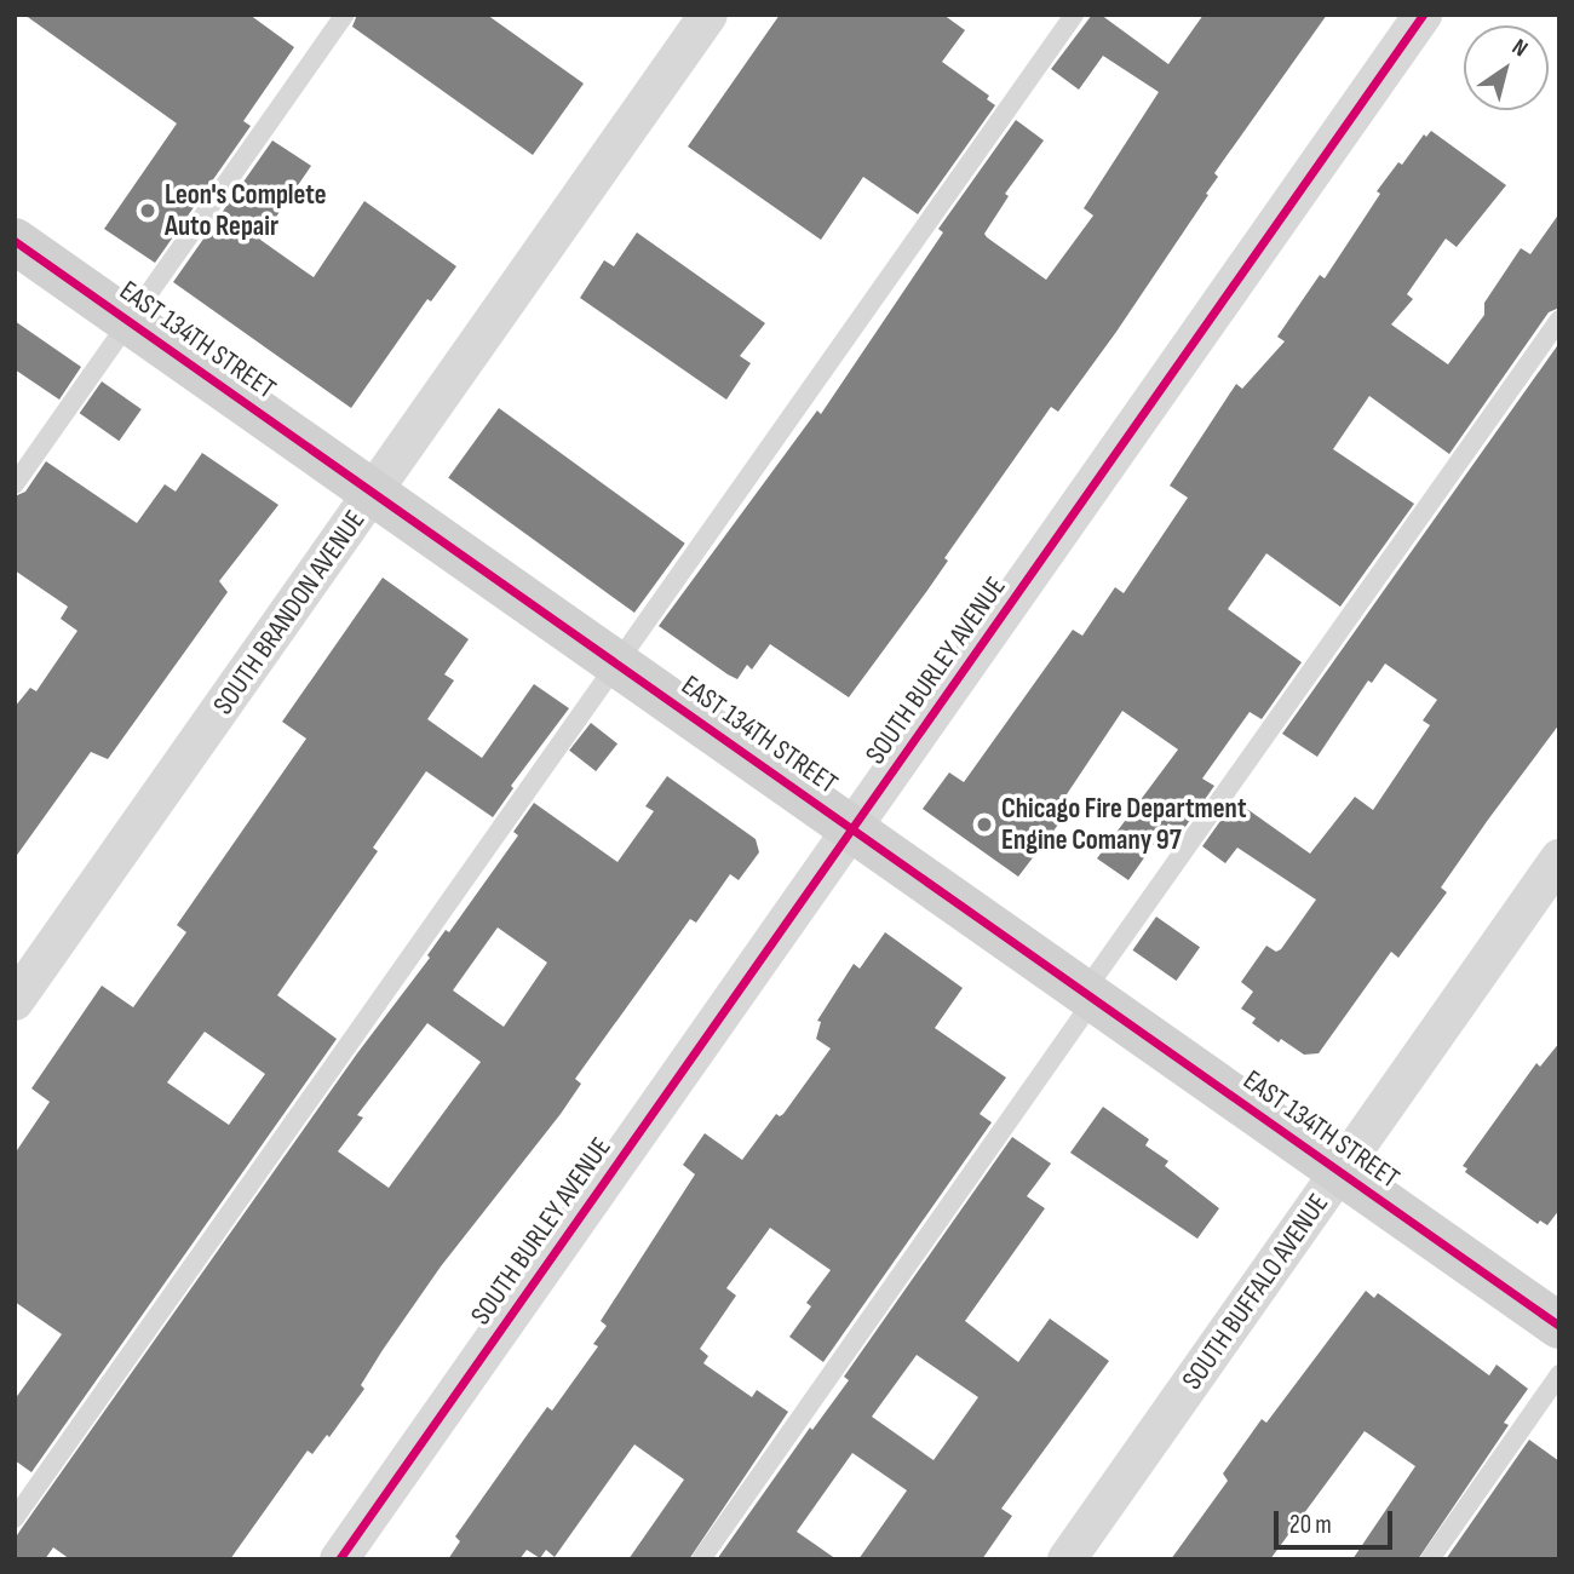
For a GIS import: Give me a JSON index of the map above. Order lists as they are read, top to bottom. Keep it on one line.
{"streets":{"street":["EAST 134TH STREET","SOUTH BRANDON AVENUE","SOUTH BURLEY AVENUE","SOUTH BUFFALO AVENUE"]},"crossings":[["EAST 134TH STREET","SOUTH BRANDON AVENUE"],["EAST 134TH STREET","SOUTH BURLEY AVENUE"],["EAST 134TH STREET","SOUTH BUFFALO AVENUE"]],"places":["Leon's Complete Auto Repair","Chicago Fire Department Engine Comany 97"],"scale_bar":"20 m","north":"top right"}
